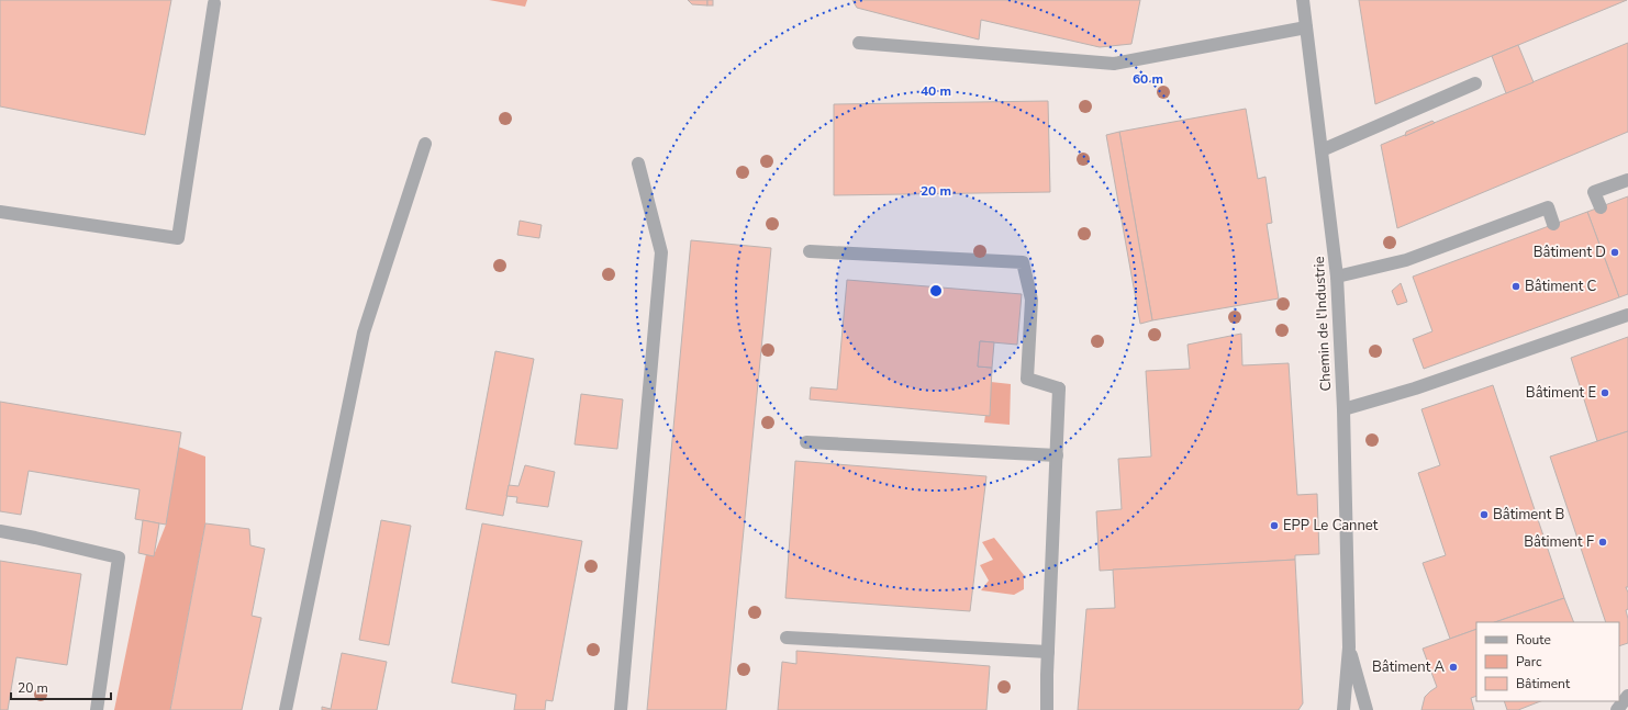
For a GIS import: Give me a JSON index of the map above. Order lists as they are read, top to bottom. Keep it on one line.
{"streets":{"street":["Chemin de l'Industrie"]},"places":["Bâtiment D","Bâtiment C","Bâtiment E","Bâtiment B","EPP Le Cannet","Bâtiment F","Bâtiment A"],"legend":["Route","Parc","Bâtiment"],"scale_bar":"20 m","rings":["60 m","40 m","20 m"]}
